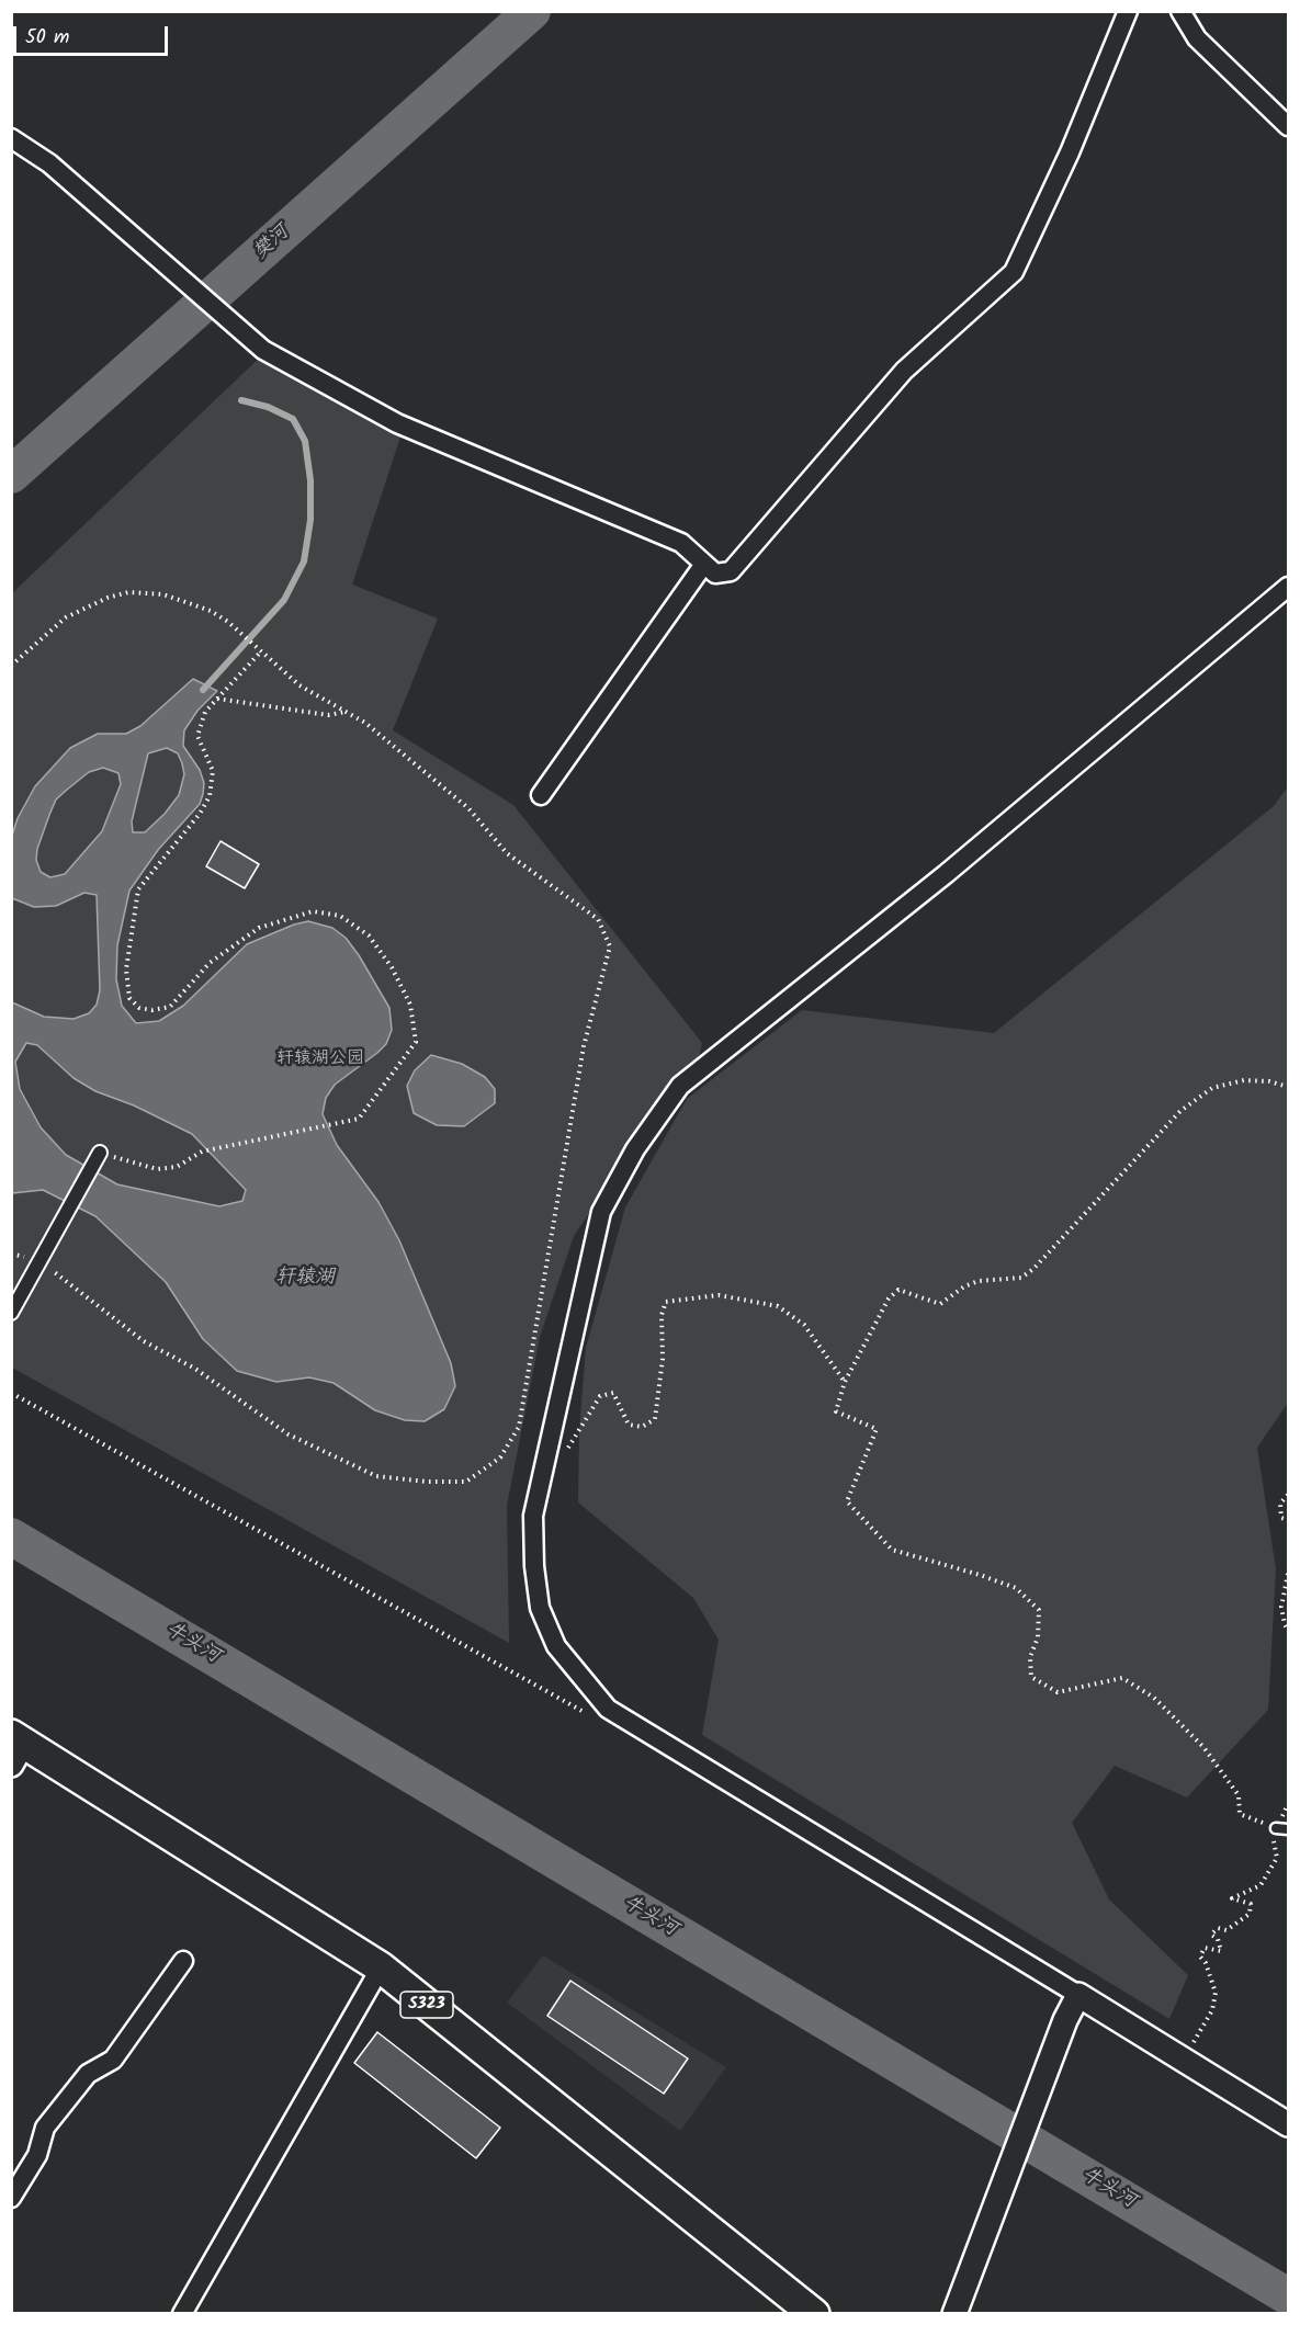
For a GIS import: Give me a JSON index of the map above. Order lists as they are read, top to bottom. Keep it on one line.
{"streets":{"main road":["S323"]},"water":["樊河","轩辕湖","牛头河"],"parks":["轩辕湖公园"],"scale_bar":"50 m"}
